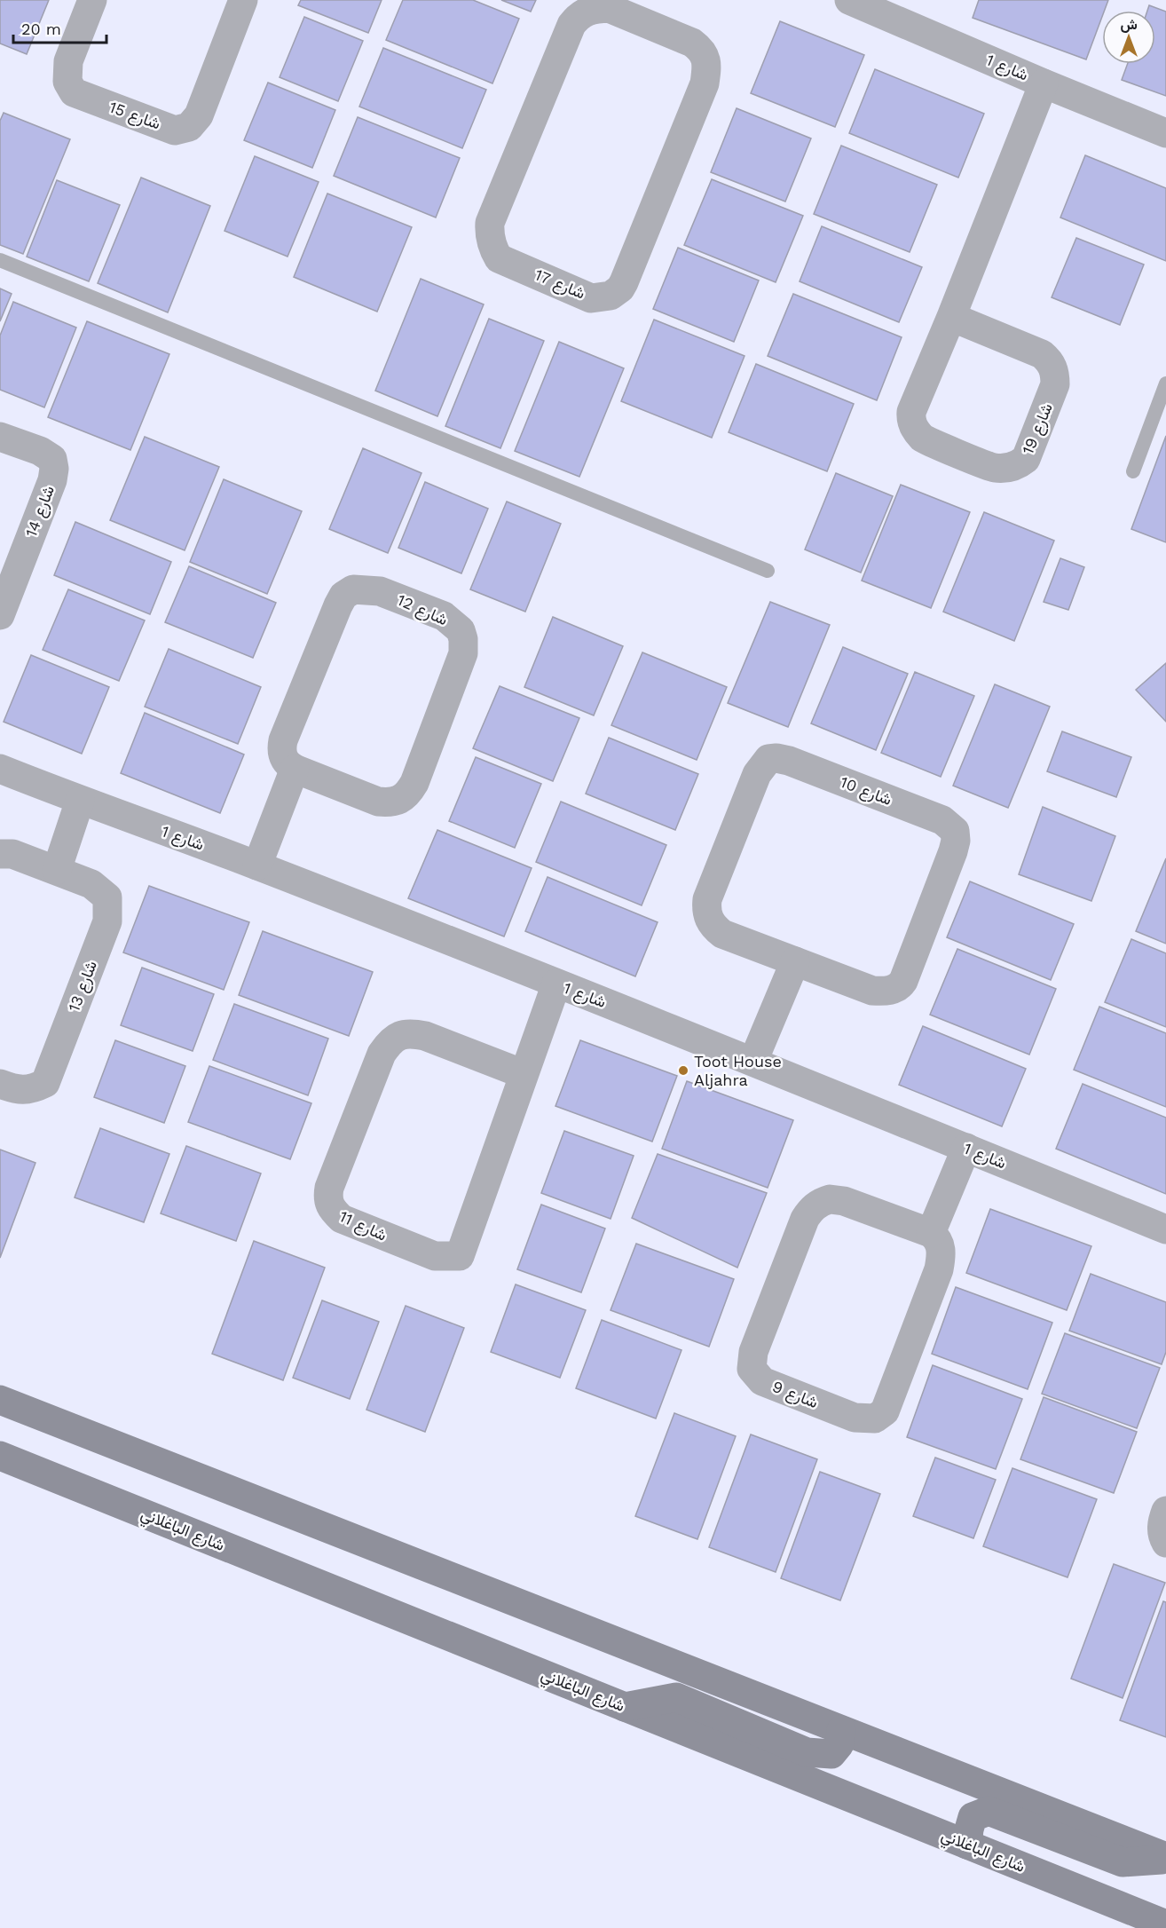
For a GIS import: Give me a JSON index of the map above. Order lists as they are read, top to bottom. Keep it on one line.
{"streets":{"main road":["شارع الباغلاني"],"street":["شارع 1","شارع 15","شارع 17","شارع 19","شارع 14","شارع 12","شارع 10","شارع 13","شارع 11","شارع 9"]},"crossings":[["شارع 1","شارع 19"],["شارع 1","شارع 11"]],"places":["Toot House Aljahra"],"scale_bar":"20 m","north":"top"}
